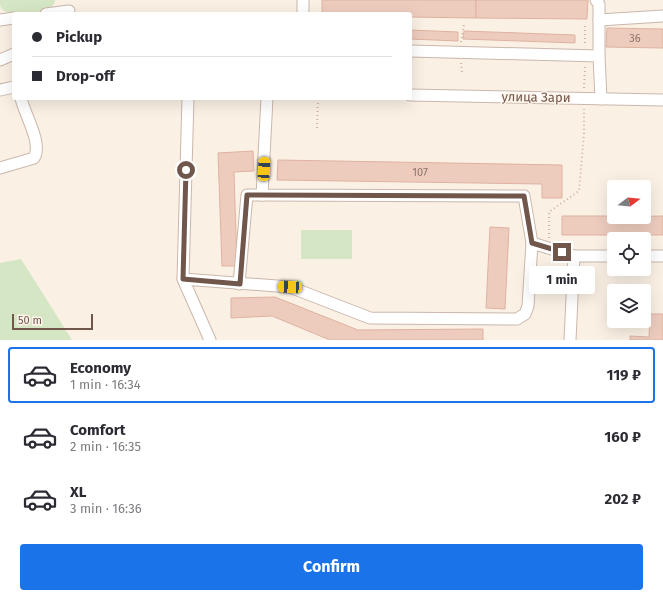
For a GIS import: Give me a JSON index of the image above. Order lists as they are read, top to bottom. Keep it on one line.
{"streets":{"street":["улица Зари"]},"house_numbers":["36","107"],"scale_bar":"50 m","north":"right","page":{"banner":["Pickup","Drop-off"],"bubble":"1 min","scale":"50 m","list":[{"name":"Economy","note":"1 min · 16:34","value":"119 ₽"},{"name":"Comfort","note":"2 min · 16:35","value":"160 ₽"},{"name":"XL","note":"3 min · 16:36","value":"202 ₽"}],"buttons":"Confirm"}}
